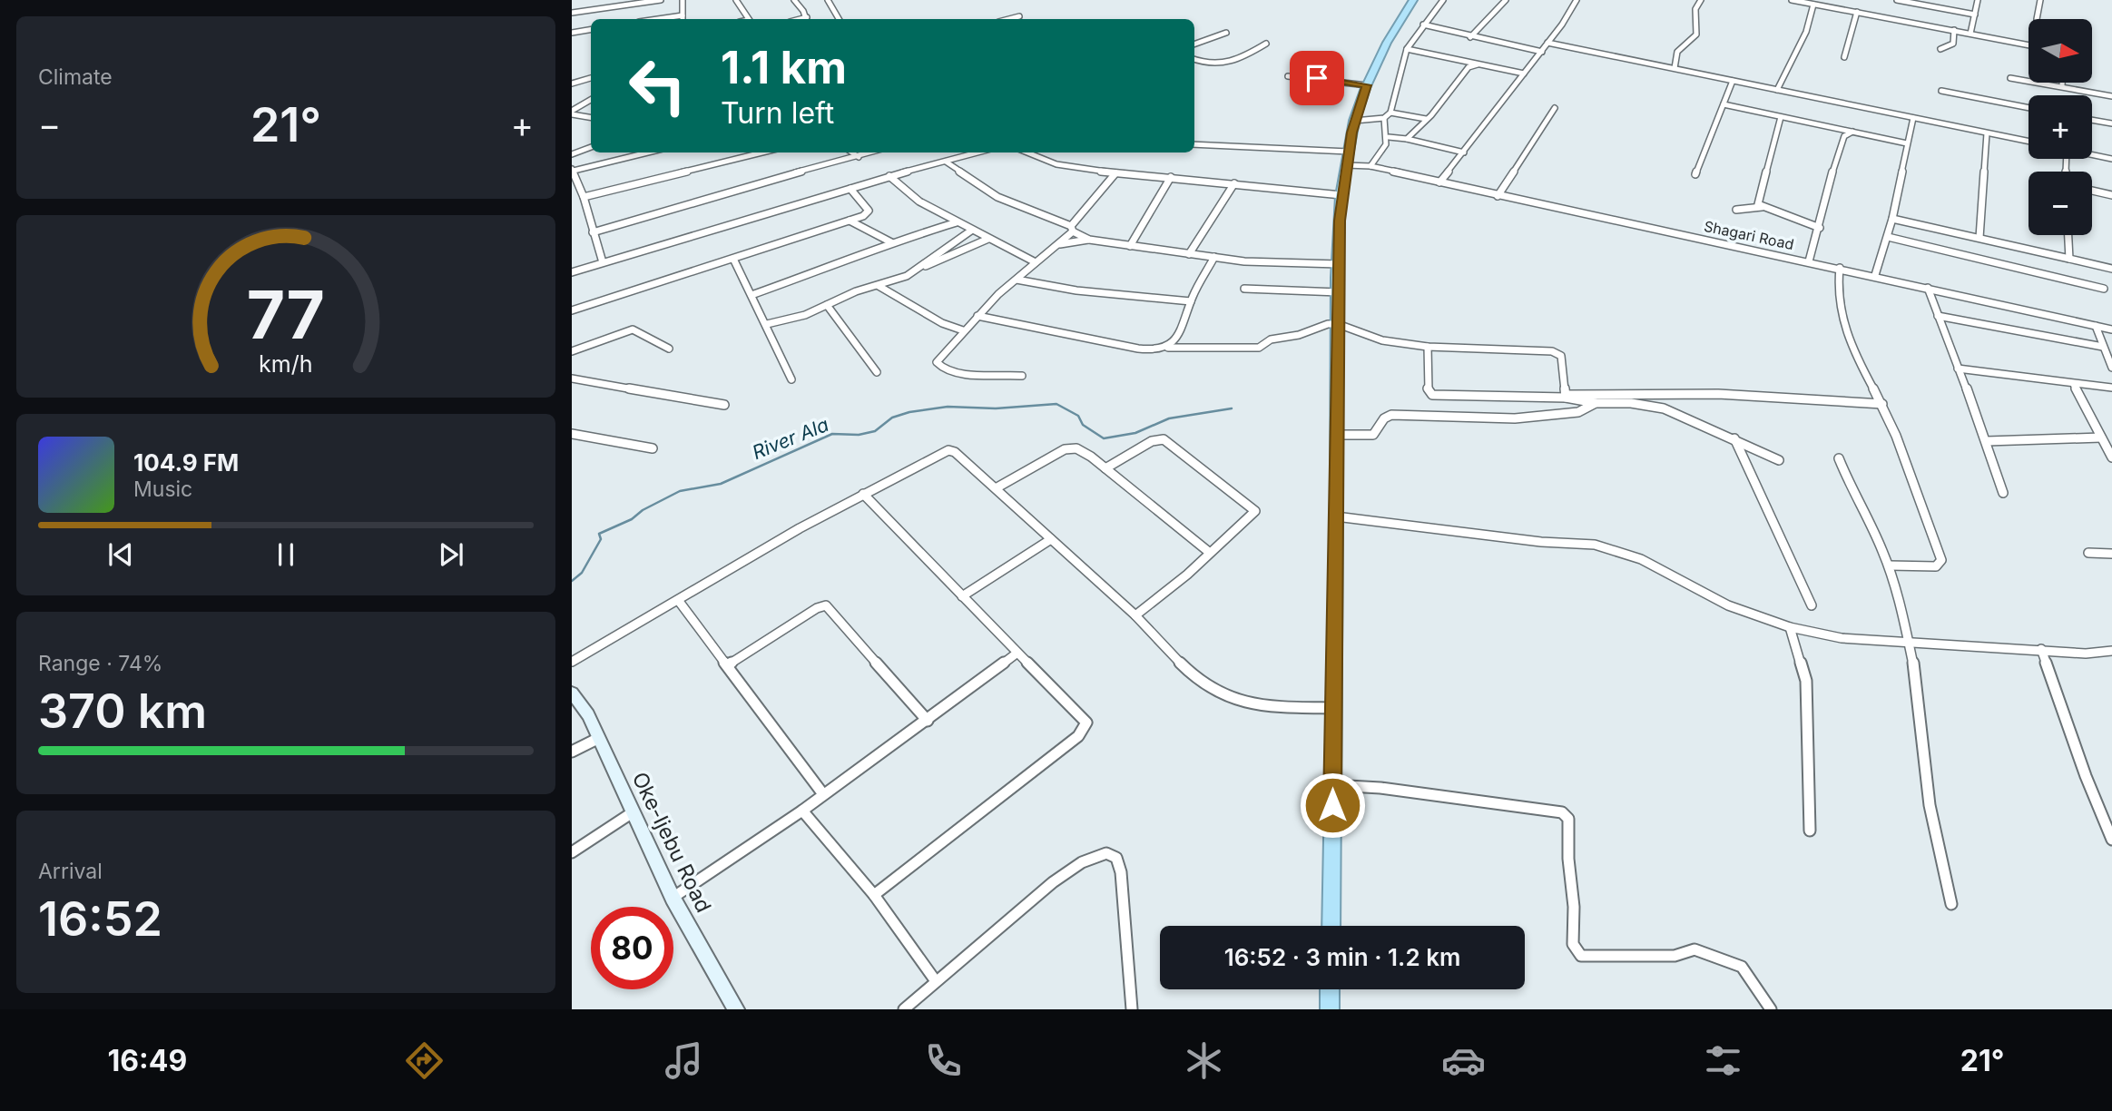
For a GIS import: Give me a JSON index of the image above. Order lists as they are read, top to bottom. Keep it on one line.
{"streets":{"main road":["Oke-Ijebu Road"],"street":["Shagari Road"]},"water":["River Ala"],"north":"right","page":{"tile":["Climate",["Range · 74%","370 km"],["Arrival","16:52"]],"map_buttons":["+","−"],"turn":["1.1 km","Turn left"],"heat":["−","21°","+"],"song":["104.9 FM","Music"],"limit":"80","trip":"16:52 · 3 min · 1.2 km","tabs":["16:49","21°"],"gauge":["77","km/h"]}}
